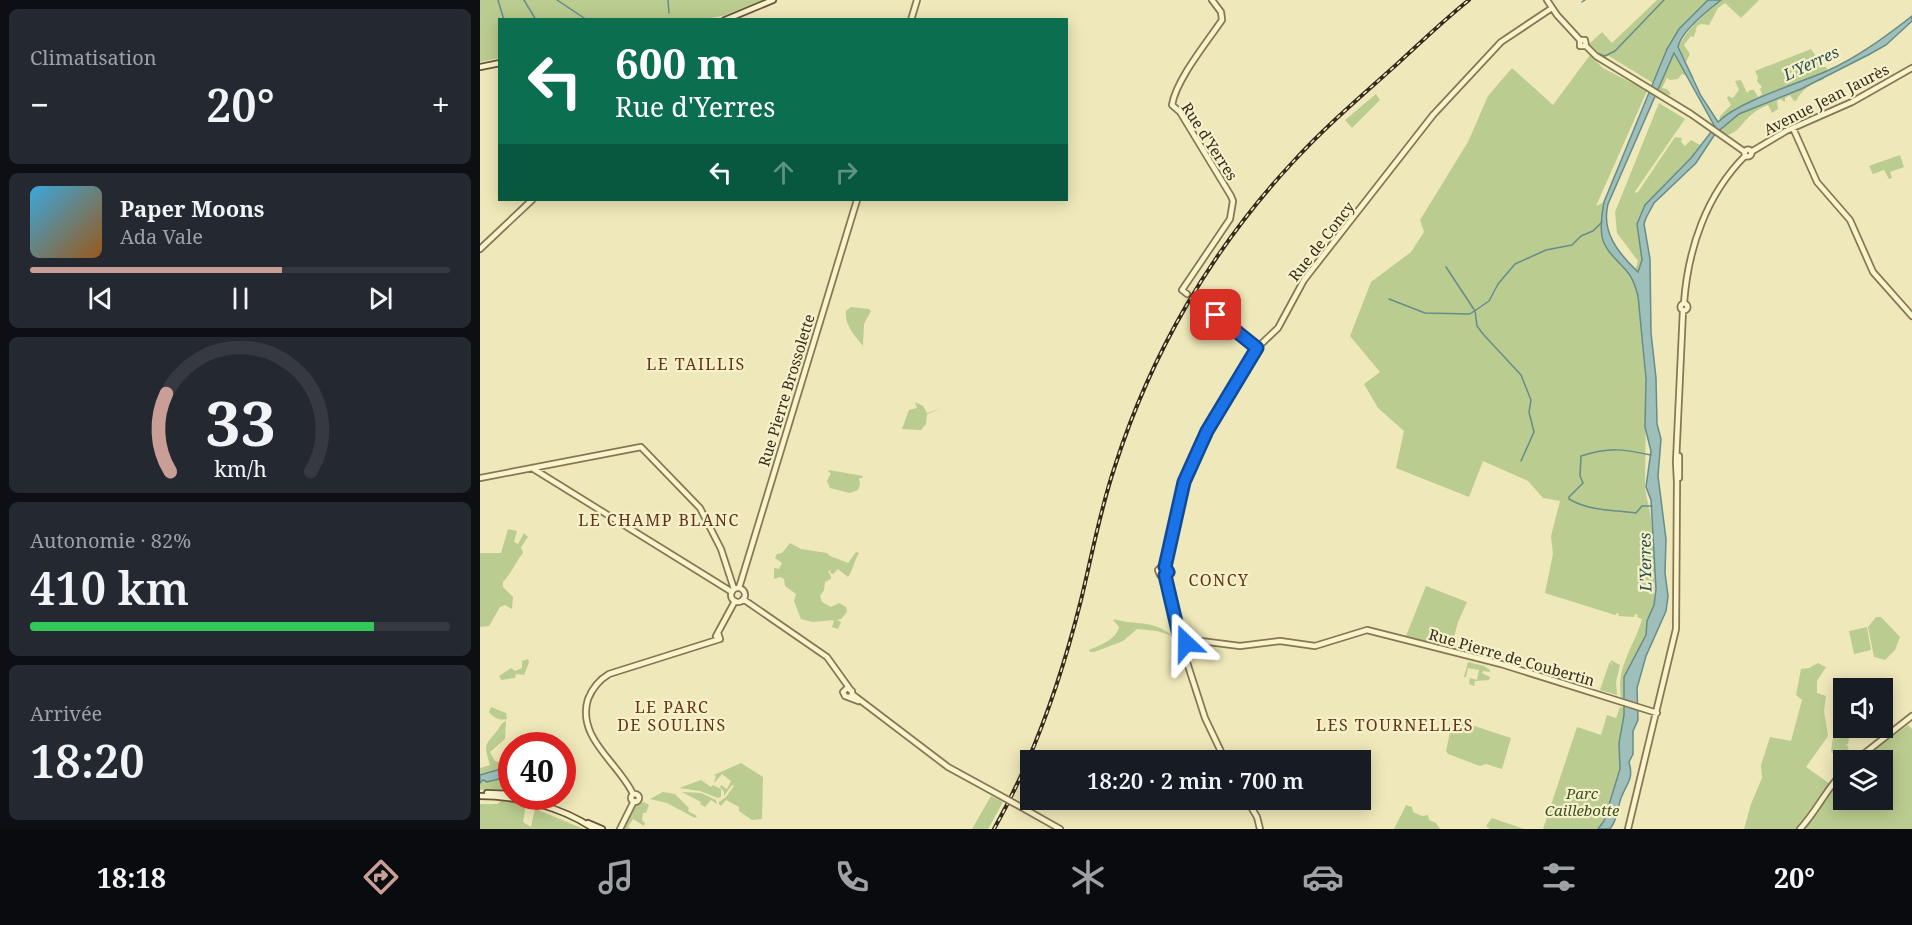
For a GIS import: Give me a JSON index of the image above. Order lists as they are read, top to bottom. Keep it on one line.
{"streets":{"street":["Avenue Jean Jaurès","Rue d'Yerres","Rue de Concy","Rue Pierre Brossolette","Rue Pierre de Coubertin"]},"crossings":[["Rue de Concy","Rue Pierre de Coubertin"]],"districts":["LE TAILLIS","LE CHAMP BLANC","CONCY","LE PARC DE SOULINS","LES TOURNELLES"],"water":["L'Yerres"],"parks":["Parc Caillebotte"],"page":{"tile":["Climatisation",["Autonomie · 82%","410 km"],["Arrivée","18:20"]],"turn":["600 m","Rue d'Yerres"],"heat":["−","20°","+"],"song":["Paper Moons","Ada Vale"],"limit":"40","trip":"18:20 · 2 min · 700 m","tabs":["18:18","20°"],"gauge":["33","km/h"]}}
